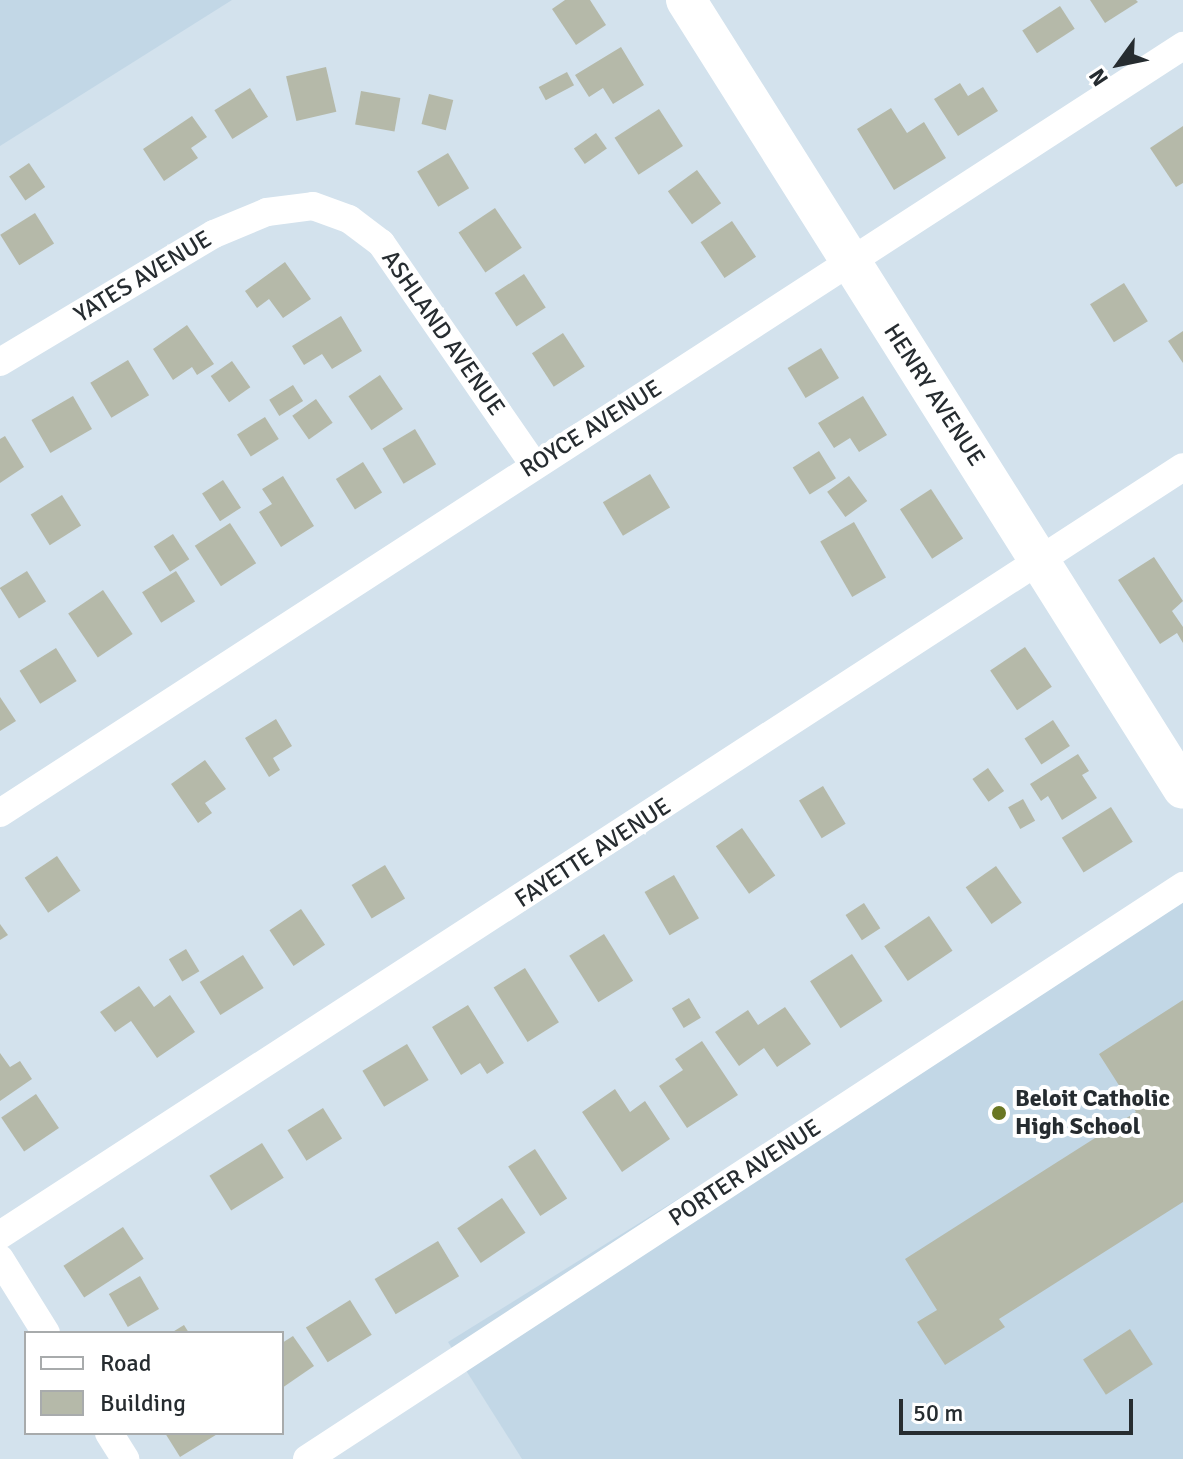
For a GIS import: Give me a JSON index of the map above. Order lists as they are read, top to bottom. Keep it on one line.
{"streets":{"street":["YATES AVENUE","ASHLAND AVENUE","HENRY AVENUE","ROYCE AVENUE","FAYETTE AVENUE","PORTER AVENUE"]},"crossings":[["YATES AVENUE","ASHLAND AVENUE"],["ASHLAND AVENUE","ROYCE AVENUE"],["HENRY AVENUE","ROYCE AVENUE"],["HENRY AVENUE","FAYETTE AVENUE"]],"places":["Beloit Catholic High School"],"legend":["Road","Building"],"scale_bar":"50 m","north":"bottom left"}
